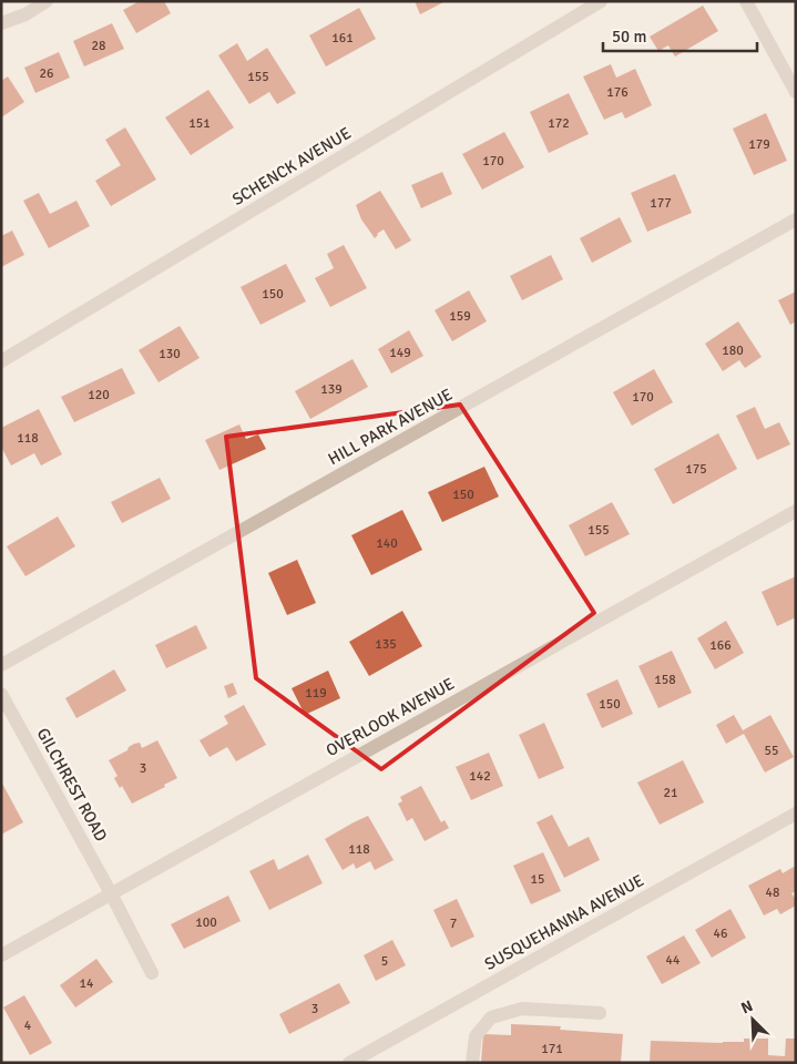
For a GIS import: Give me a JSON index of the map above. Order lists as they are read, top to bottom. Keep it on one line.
{"streets":{"street":["SCHENCK AVENUE","HILL PARK AVENUE","OVERLOOK AVENUE","GILCHREST ROAD","SUSQUEHANNA AVENUE"]},"crossings":[["OVERLOOK AVENUE","GILCHREST ROAD"]],"house_numbers":["161","28","26","155","176","151","172","179","170","177","150","159","180","149","130","139","120","170","118","175","150","155","140","135","166","158","119","150","55","3","142","21","118","15","48","100","7","46","44","5","14","3","4","171"],"scale_bar":"50 m","north":"top left"}
